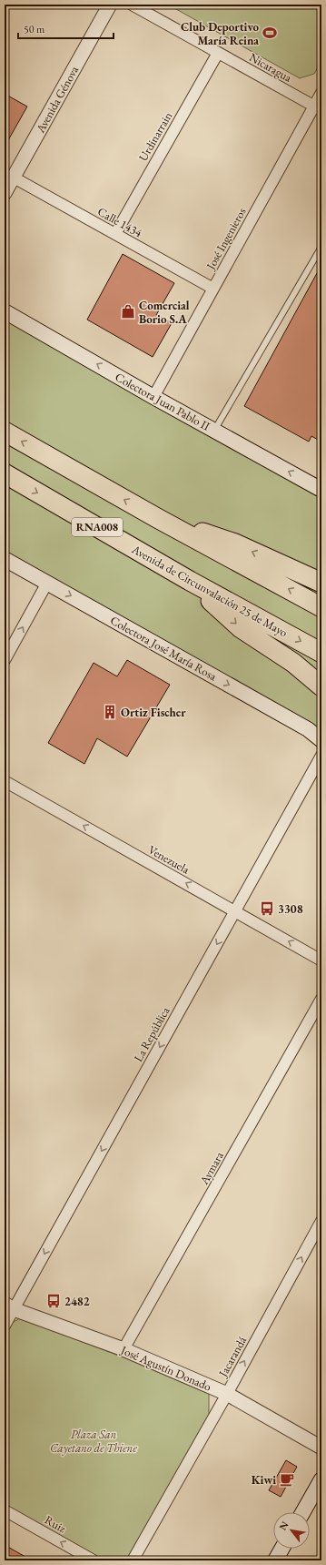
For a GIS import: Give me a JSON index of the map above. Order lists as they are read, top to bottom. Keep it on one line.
{"streets":{"highway":["RNA008","Avenida de Circunvalación 25 de Mayo"],"main road":["Colectora Juan Pablo II","Colectora José María Rosa"],"street":["Nicaragua","Avenida Génova","Urdinarrain","Calle 1434","José Ingenieros","Venezuela","La República","Aymara","Jacarandá","José Agustín Donado","Ruiz"]},"crossings":[["Nicaragua","Urdinarrain"],["Nicaragua","José Ingenieros"],["Avenida Génova","Calle 1434"],["Urdinarrain","Calle 1434"],["Calle 1434","José Ingenieros"],["José Ingenieros","Colectora Juan Pablo II"],["Venezuela","La República"],["La República","José Agustín Donado"],["Aymara","José Agustín Donado"],["Jacarandá","José Agustín Donado"]],"one_way":["Colectora Juan Pablo II","Colectora José María Rosa","Venezuela","La República","Jacarandá","Ruiz"],"parks":["Plaza San Cayetano de Thiene"],"places":{"sports":["Club Deportivo María Reina"],"shop":["Comercial Borio S.A"],"building":["Ortiz Fischer"],"bus stop":["3308","2482"],"cafe":["Kiwi"]},"scale_bar":"50 m","north":"top left"}
